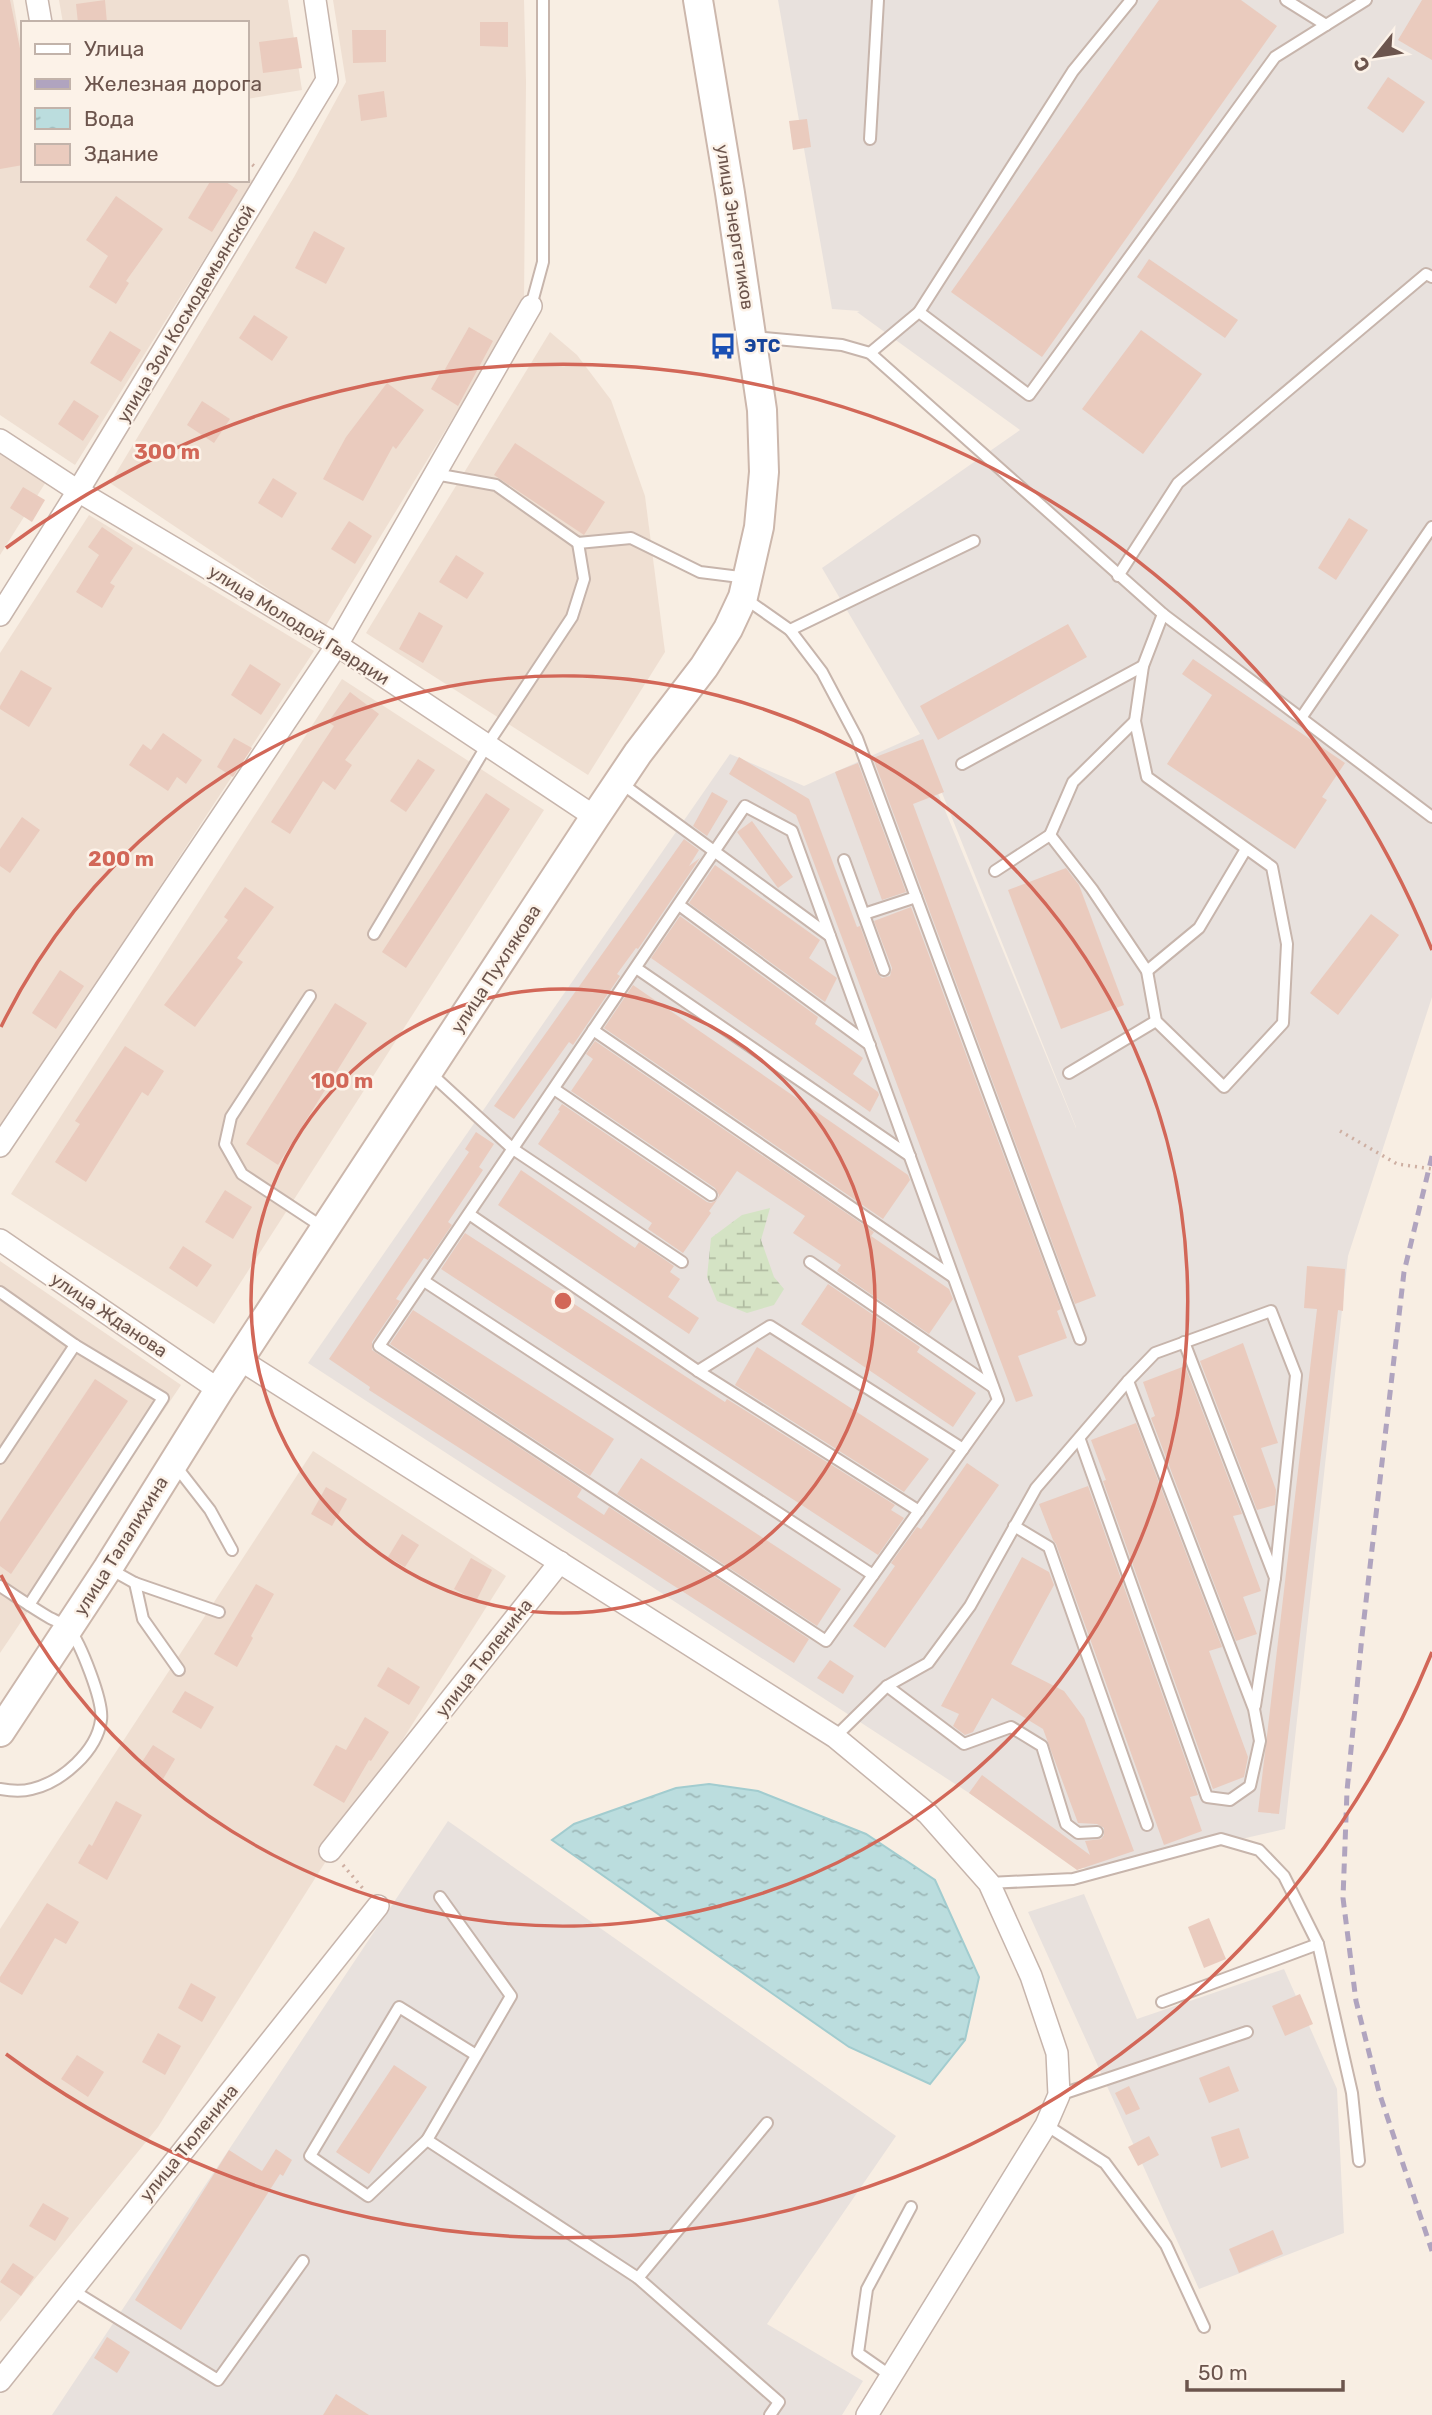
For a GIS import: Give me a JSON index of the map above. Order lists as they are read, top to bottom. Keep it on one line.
{"streets":{"street":["улица Энергетиков","улица Зои Космодемьянской","улица Молодой Гвардии","улица Пухлякова","улица Жданова","улица Талалихина","улица Тюленина"]},"crossings":[["улица Энергетиков","улица Пухлякова"],["улица Зои Космодемьянской","улица Молодой Гвардии"],["улица Молодой Гвардии","улица Пухлякова"],["улица Пухлякова","улица Талалихина"],["улица Жданова","улица Талалихина"]],"places":{"bus stop":["ЭТС"]},"legend":["Улица","Железная дорога","Вода","Здание"],"scale_bar":"50 m","north":"bottom left","rings":["300 m","200 m","100 m"]}
